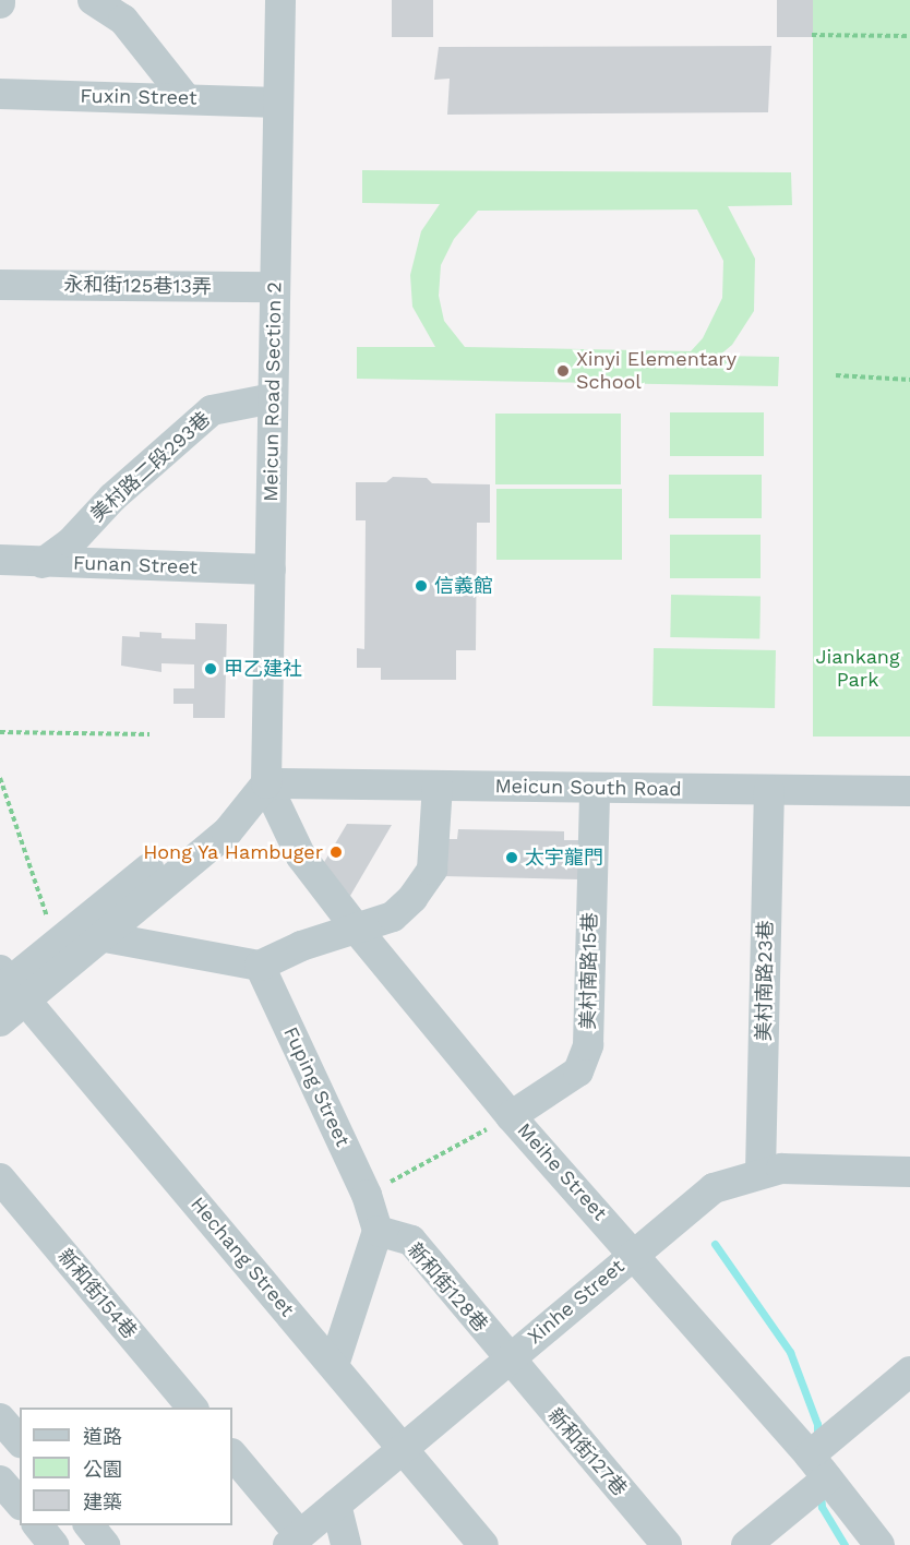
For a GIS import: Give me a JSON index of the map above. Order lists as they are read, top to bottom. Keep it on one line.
{"streets":{"street":["Fuxin Street","永和街125巷13弄","Meicun Road Section 2","美村路二段293巷","Funan Street","Meicun South Road","美村南路15巷","美村南路23巷","Fuping Street","Meihe Street","Hechang Street","新和街128巷","新和街154巷","Xinhe Street","新和街127巷"]},"crossings":[["Fuxin Street","Meicun Road Section 2"],["永和街125巷13弄","Meicun Road Section 2"],["Meicun Road Section 2","美村路二段293巷"],["Meicun Road Section 2","Funan Street"],["Meicun Road Section 2","Meicun South Road"],["Meicun Road Section 2","Meihe Street"],["美村路二段293巷","Funan Street"],["Meicun South Road","美村南路15巷"],["Meicun South Road","美村南路23巷"],["Meicun South Road","Meihe Street"],["美村南路15巷","Meihe Street"],["美村南路23巷","Xinhe Street"],["Fuping Street","新和街128巷"],["Meihe Street","Xinhe Street"],["Hechang Street","Xinhe Street"],["新和街128巷","Xinhe Street"],["新和街128巷","新和街127巷"],["Xinhe Street","新和街127巷"]],"parks":["Jiankang Park"],"places":["Xinyi Elementary School","信義館","甲乙建社","Hong Ya Hambuger","太宇龍門"],"legend":["道路","公園","建築"]}
